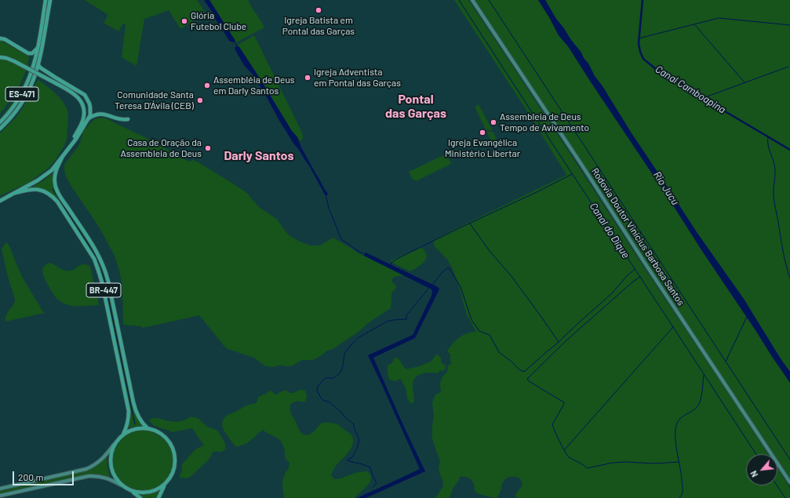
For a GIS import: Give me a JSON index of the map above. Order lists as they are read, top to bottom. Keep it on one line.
{"streets":{"main road":["ES-471","Rodovia Doutor Vinícius Barbosa Santos","BR-447"]},"districts":["Pontal das Garças","Darly Santos"],"water":["Canal Camboapina","Rio Jucu","Canal do Dique"],"places":["Igreja Batista em Pontal das Garças","Glória Futebol Clube","Igreja Adventista em Pontal das Garças","Assembléia de Deus em Darly Santos","Comunidade Santa Teresa D'Ávila (CEB)","Assembleia de Deus Tempo de Avivamento","Igreja Evangélica Ministério Libertar","Casa de Oração da Assembleia de Deus"],"scale_bar":"200 m","north":"bottom left"}
